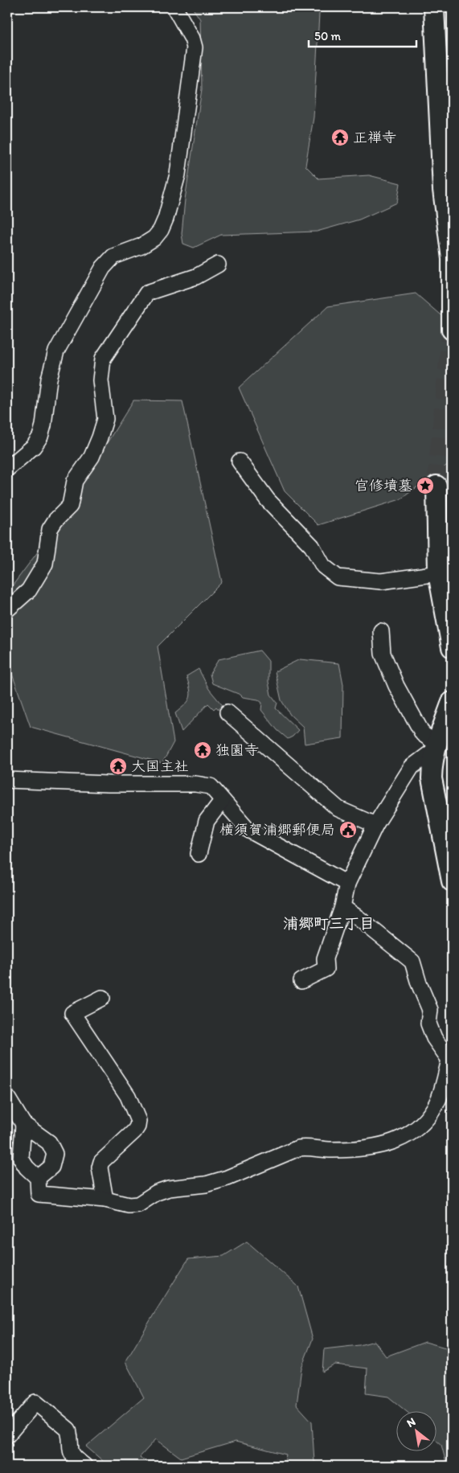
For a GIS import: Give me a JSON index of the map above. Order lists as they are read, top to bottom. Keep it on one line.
{"districts":["浦郷町三丁目"],"places":{"temple":["正禅寺","独園寺","大国主社"],"place":["官修墳墓"],"public building":["横須賀浦郷郵便局"]},"scale_bar":"50 m","north":"top left"}
